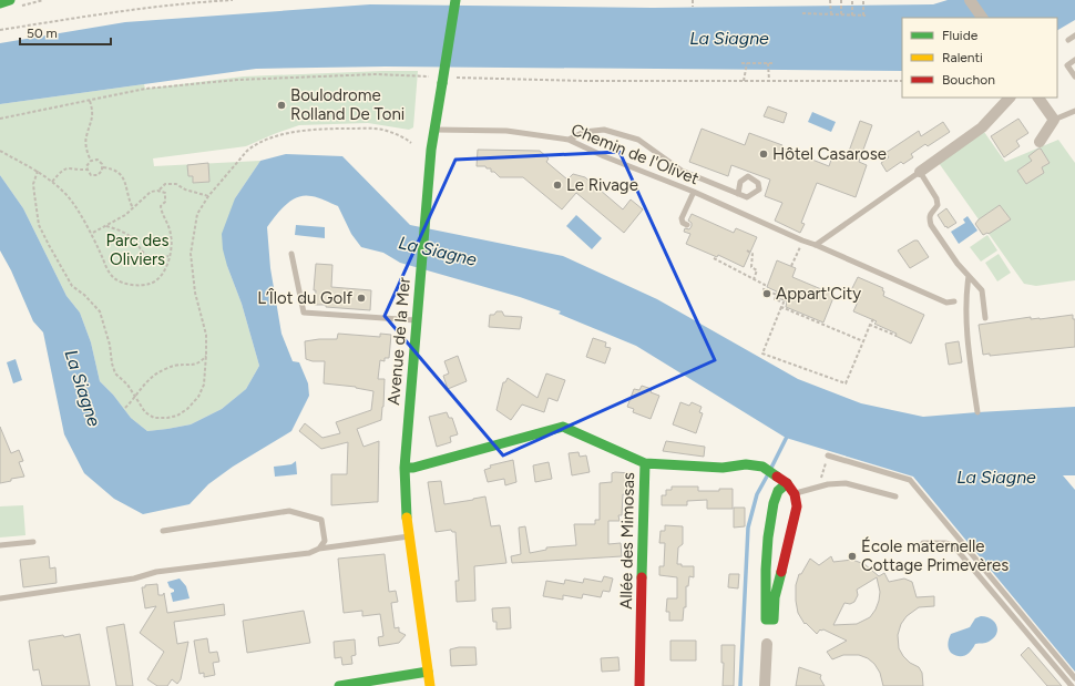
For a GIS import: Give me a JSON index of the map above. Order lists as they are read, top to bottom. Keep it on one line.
{"streets":{"street":["Avenue de la Mer","Allée des Mimosas"],"lane":["Chemin de l'Olivet"]},"crossings":[["Chemin de l'Olivet","Avenue de la Mer"],["Avenue de la Mer","Allée des Mimosas"]],"water":["La Siagne"],"parks":["Parc des Oliviers"],"places":["Boulodrome Rolland De Toni","Hôtel Casarose","Le Rivage","Appart'City","L’Îlot du Golf","École maternelle Cottage Primevères"],"legend":["Fluide","Ralenti","Bouchon"],"scale_bar":"50 m"}
